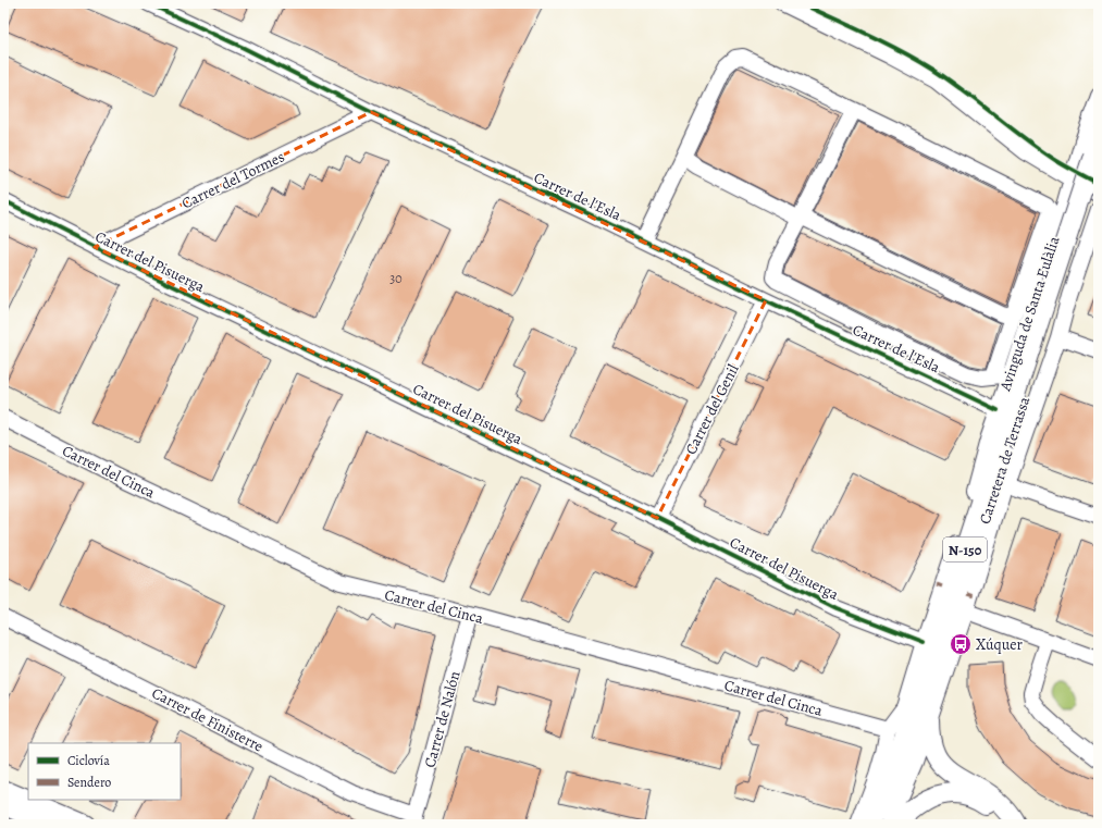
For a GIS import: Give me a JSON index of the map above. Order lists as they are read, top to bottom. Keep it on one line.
{"streets":{"main road":["Carretera de Terrassa","N-150"],"street":["Carrer del Tormes","Carrer de l'Esla","Carrer del Pisuerga","Avinguda de Santa Eulàlia","Carrer del Genil","Carrer del Cinca","Carrer de Finisterre","Carrer de Nalón"]},"crossings":[["Carrer del Tormes","Carrer de l'Esla"],["Carrer del Tormes","Carrer del Pisuerga"],["Carrer de l'Esla","Avinguda de Santa Eulàlia"],["Carrer de l'Esla","Carrer del Genil"],["Carrer de l'Esla","Carretera de Terrassa"],["Carrer del Pisuerga","Carrer del Genil"],["Carrer del Pisuerga","Carretera de Terrassa"],["Avinguda de Santa Eulàlia","Carretera de Terrassa"],["Carrer del Cinca","Carrer de Nalón"],["Carrer de Finisterre","Carrer de Nalón"]],"places":{"bus stop":["Xúquer"]},"house_numbers":["30"],"legend":["Ciclovía","Sendero"]}
